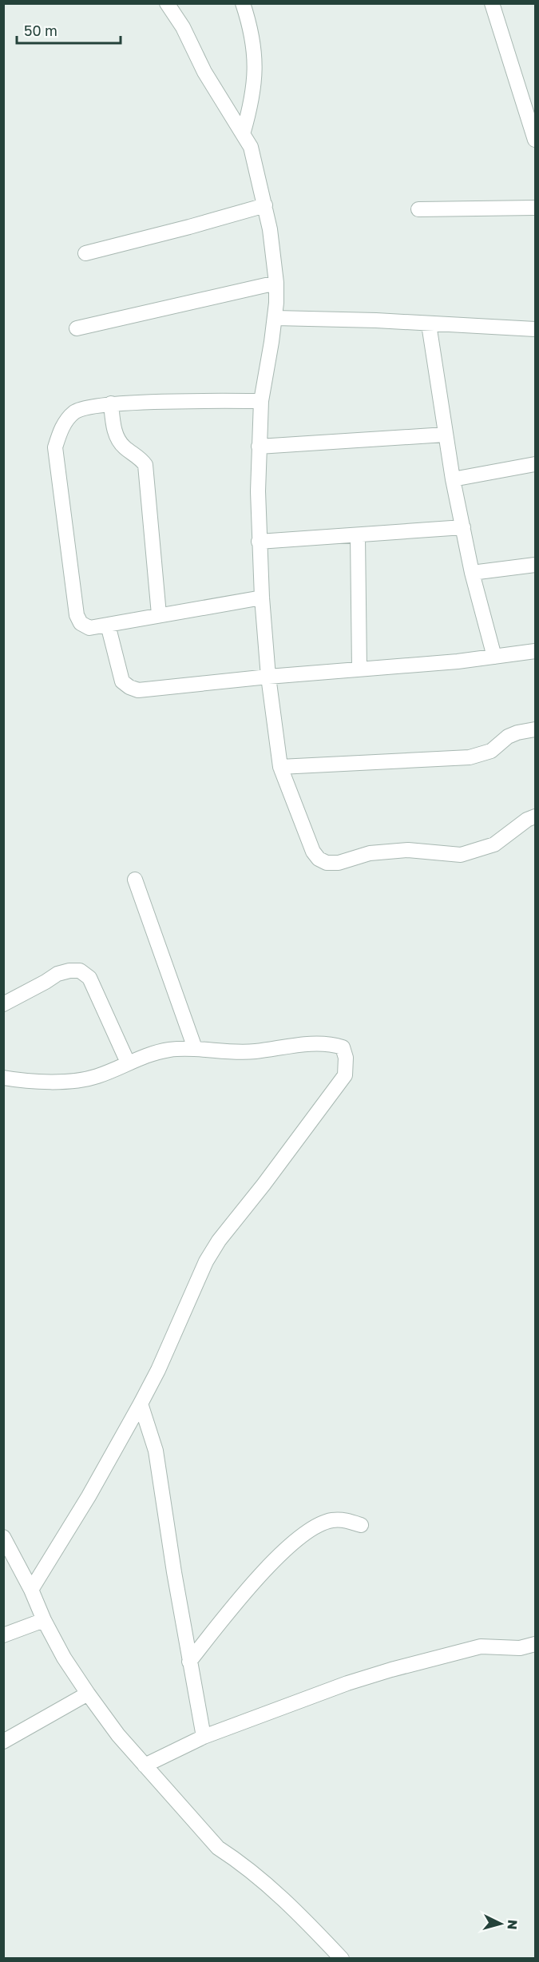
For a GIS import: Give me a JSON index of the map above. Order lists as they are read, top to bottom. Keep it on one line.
{"scale_bar":"50 m","north":"right"}
